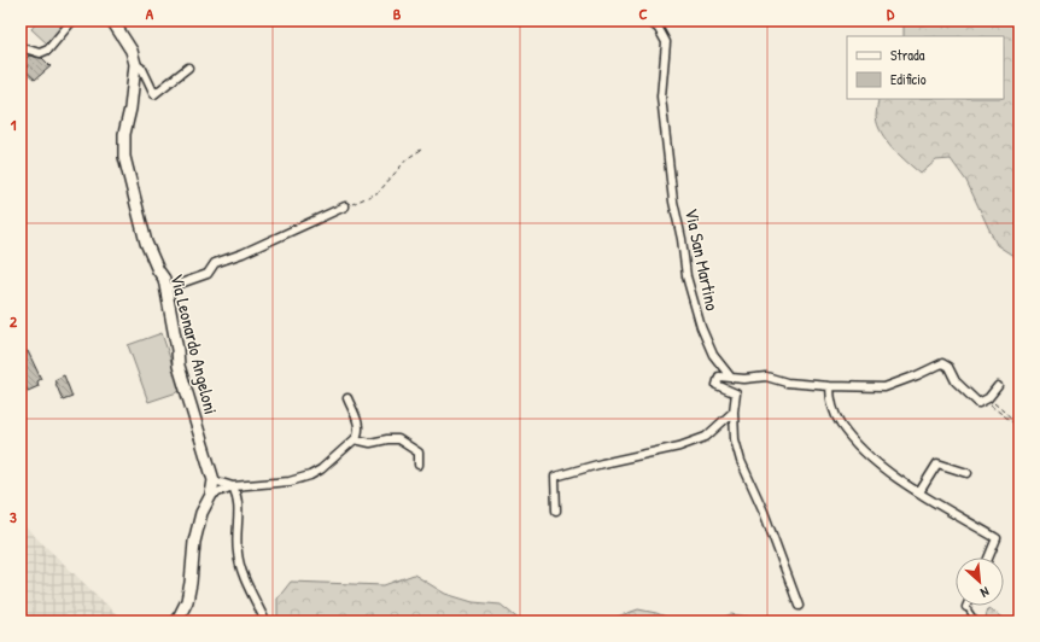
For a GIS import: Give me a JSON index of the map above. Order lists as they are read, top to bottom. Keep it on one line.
{"streets":{"street":["Via San Martino","Via Leonardo Angeloni"]},"legend":["Strada","Edificio"],"north":"bottom right","grid":{"columns":["A","B","C","D"],"rows":["1","2","3"]}}
